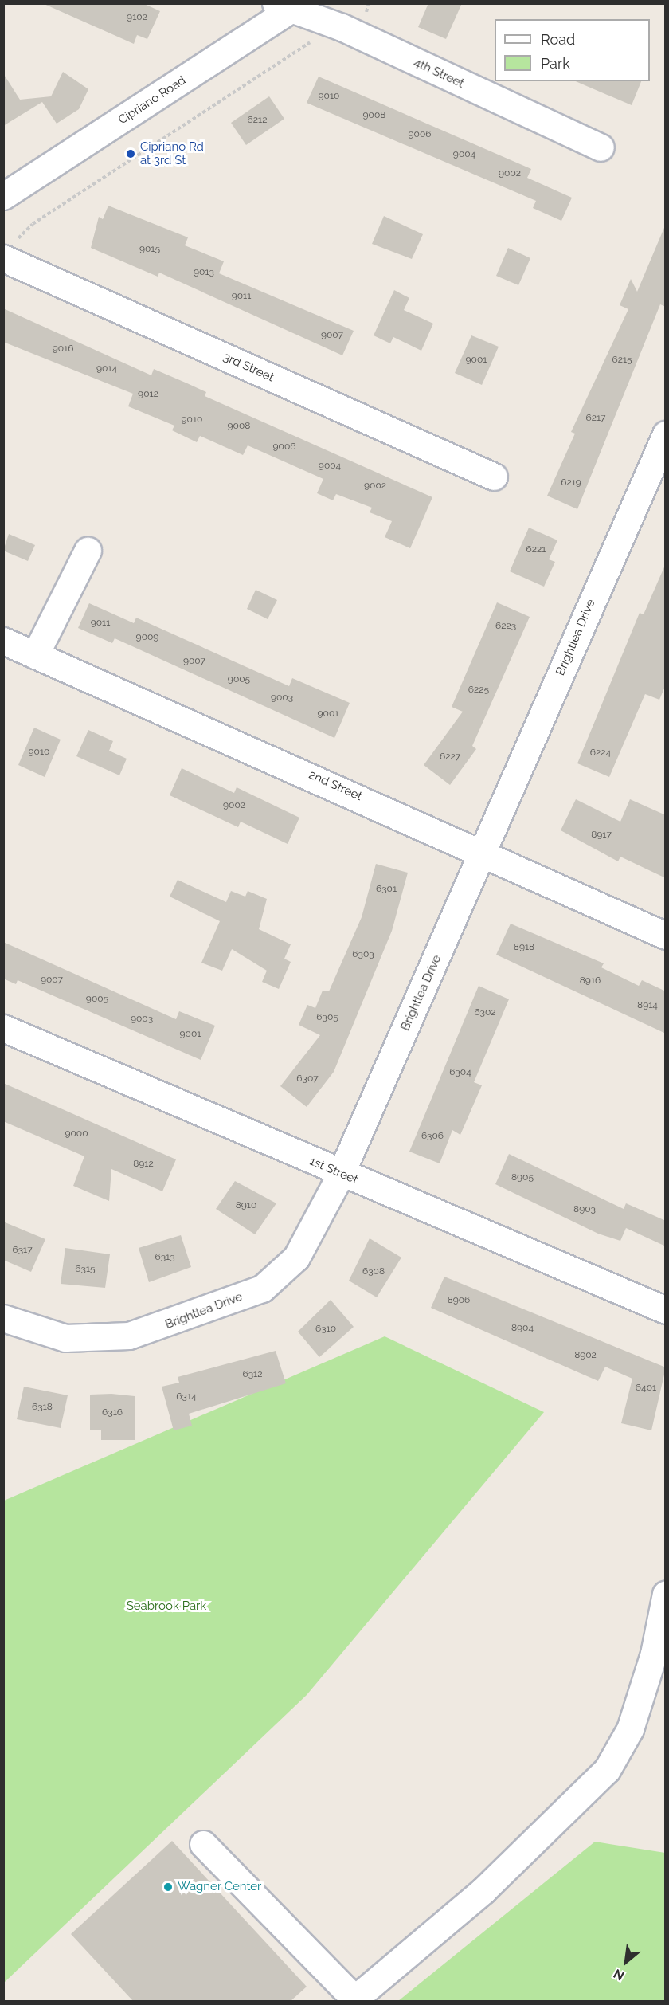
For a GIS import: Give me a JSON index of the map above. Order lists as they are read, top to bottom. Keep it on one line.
{"streets":{"street":["4th Street","Cipriano Road","3rd Street","Brightlea Drive","2nd Street","1st Street"]},"crossings":[["4th Street","Cipriano Road"],["Brightlea Drive","2nd Street"],["Brightlea Drive","1st Street"]],"parks":["Seabrook Park"],"places":["Cipriano Rd at 3rd St","Wagner Center"],"house_numbers":["9102","9010","9008","6212","9006","9004","9002","9015","9013","9011","9007","9016","9001","6215","9014","9012","6217","9010","9008","9006","9004","6219","9002","6221","9011","6223","9009","9007","9005","6225","9003","9001","9010","6224","6227","9002","8917","6301","8918","6303","9007","8916","9005","8914","6302","6305","9003","9001","6304","6307","9000","6306","8912","8905","8910","8903","6317","6313","6315","6308","8906","8904","6310","8902","6312","6401","6314","6318","6316"],"legend":["Road","Park"],"north":"bottom left"}
